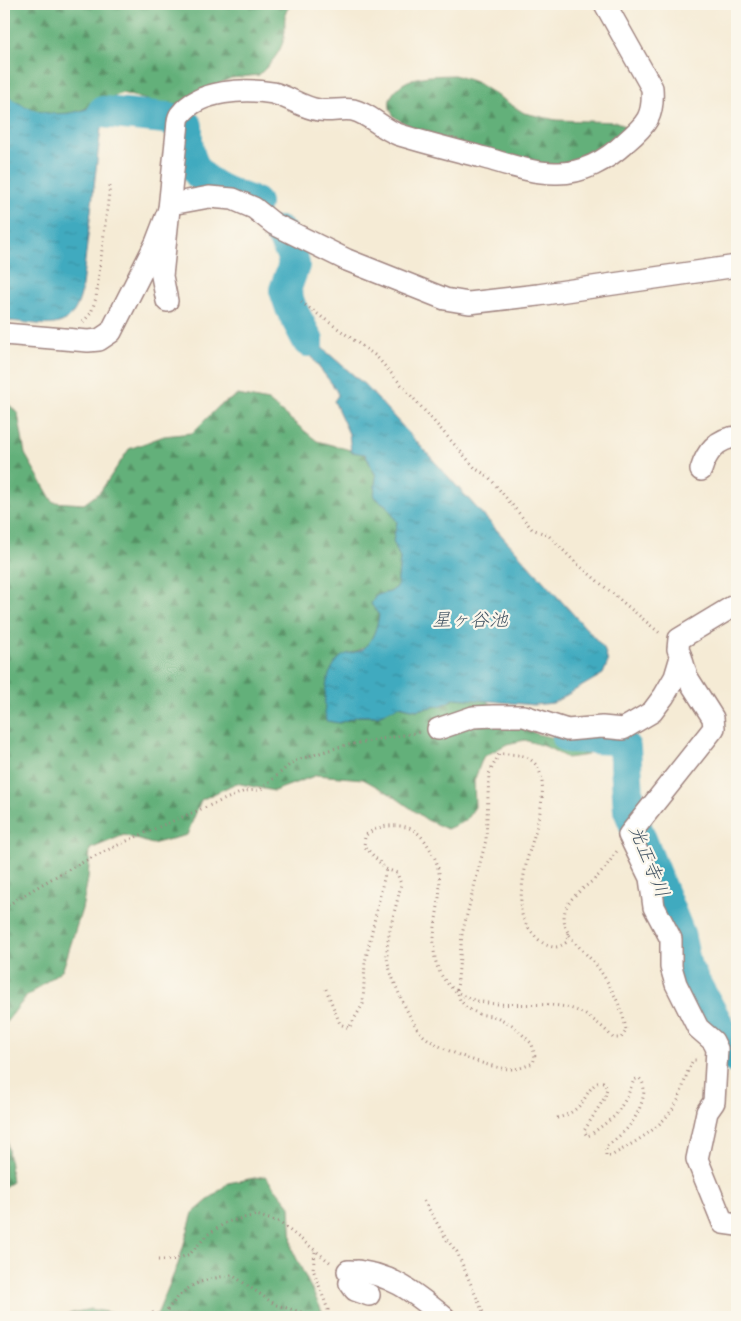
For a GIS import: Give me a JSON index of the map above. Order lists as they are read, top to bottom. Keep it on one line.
{"water":["星ヶ谷池","光正寺川"]}
